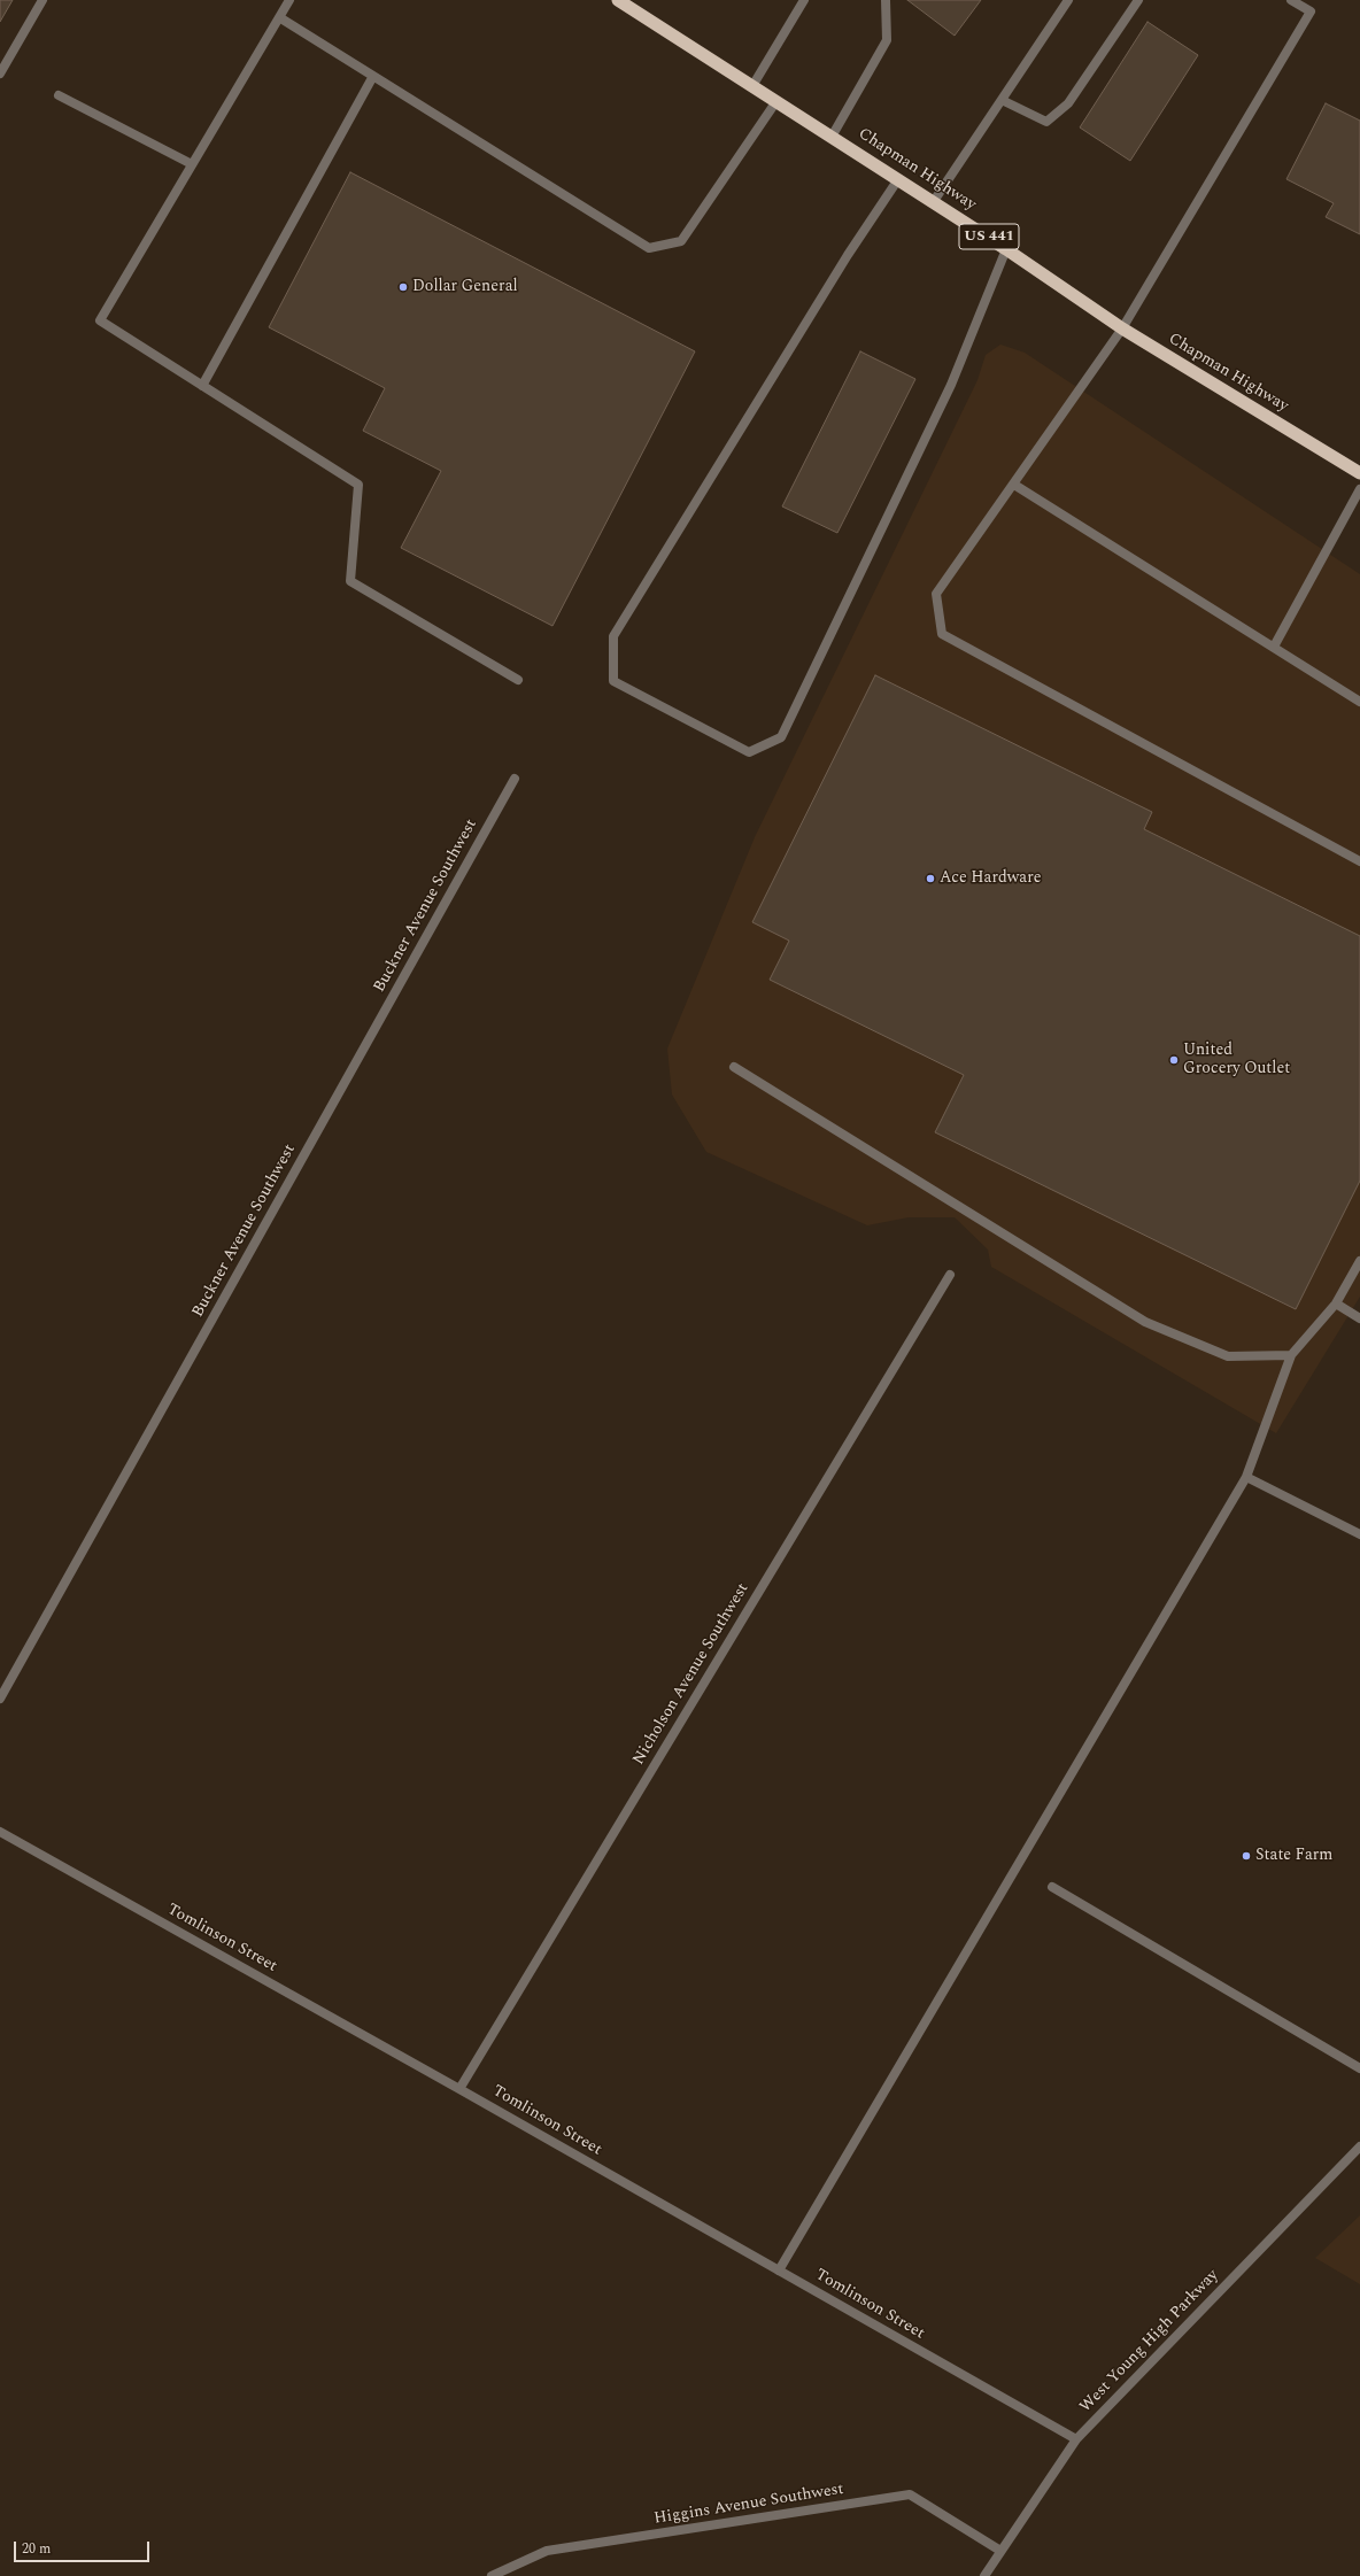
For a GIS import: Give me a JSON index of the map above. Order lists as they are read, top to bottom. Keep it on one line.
{"streets":{"highway":["Chapman Highway","US 441"],"street":["Buckner Avenue Southwest","Nicholson Avenue Southwest","Tomlinson Street","West Young High Parkway","Higgins Avenue Southwest"]},"crossings":[["Nicholson Avenue Southwest","Tomlinson Street"],["Tomlinson Street","West Young High Parkway"],["West Young High Parkway","Higgins Avenue Southwest"]],"places":["Dollar General","Ace Hardware","United Grocery Outlet","State Farm"],"scale_bar":"20 m"}
